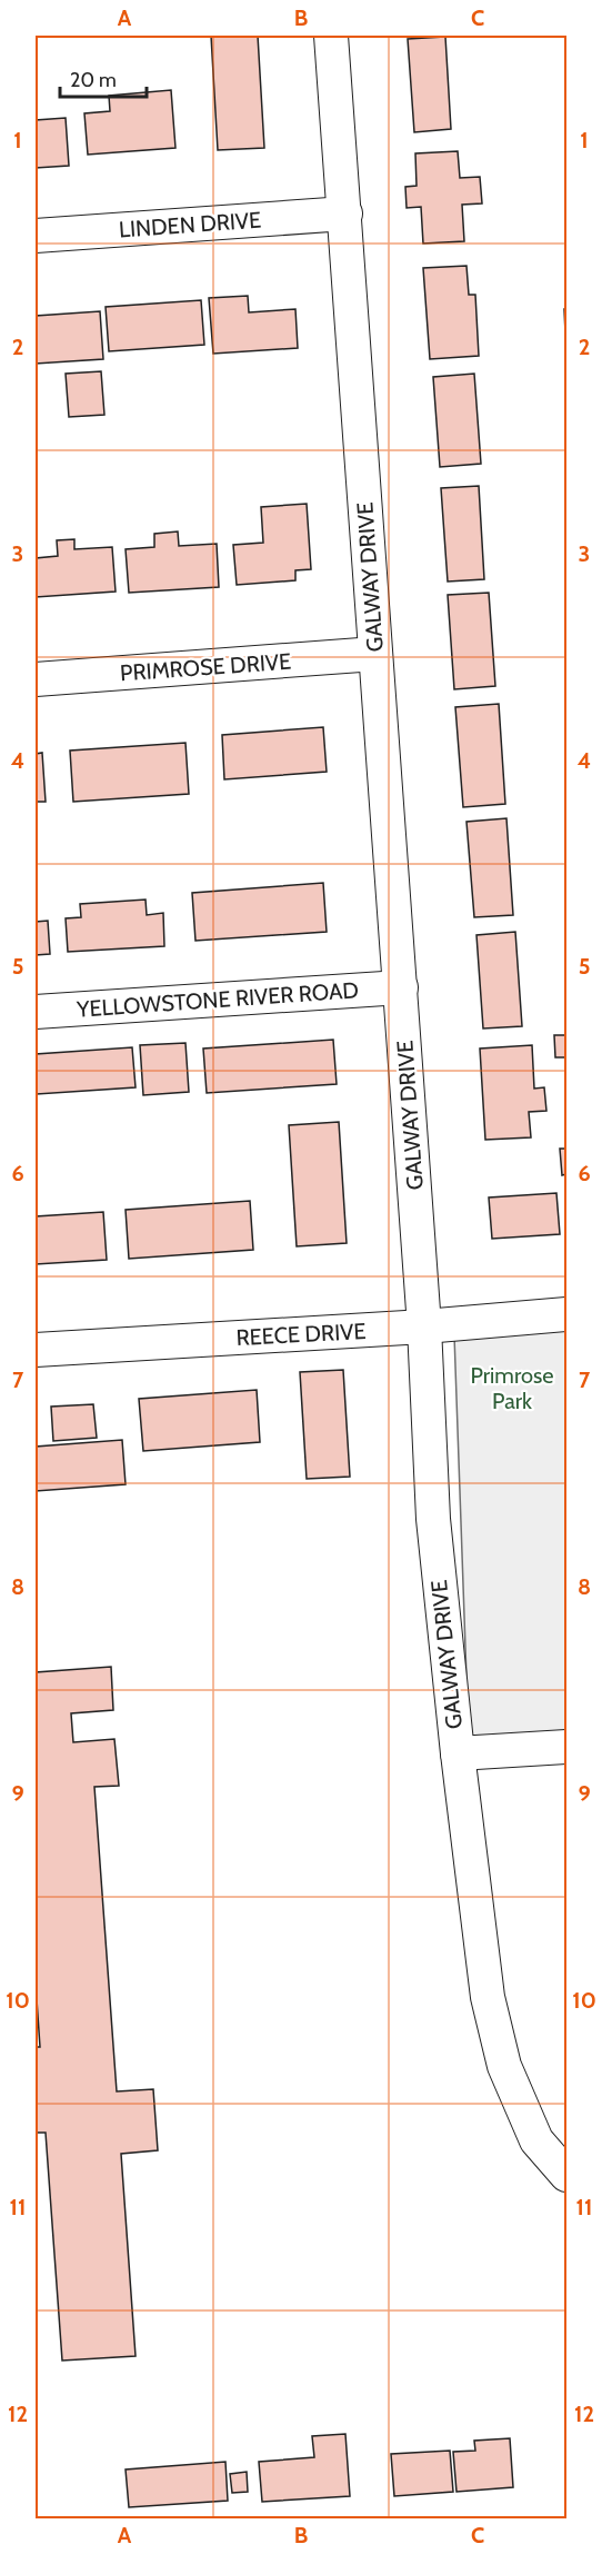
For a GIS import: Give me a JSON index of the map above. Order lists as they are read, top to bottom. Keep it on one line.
{"streets":{"street":["LINDEN DRIVE","GALWAY DRIVE","PRIMROSE DRIVE","YELLOWSTONE RIVER ROAD","REECE DRIVE"]},"crossings":[["LINDEN DRIVE","GALWAY DRIVE"],["GALWAY DRIVE","PRIMROSE DRIVE"],["GALWAY DRIVE","YELLOWSTONE RIVER ROAD"],["GALWAY DRIVE","REECE DRIVE"]],"parks":["Primrose Park"],"scale_bar":"20 m","grid":{"columns":["A","B","C"],"rows":["1","2","3","4","5","6","7","8","9","10","11","12"]}}
